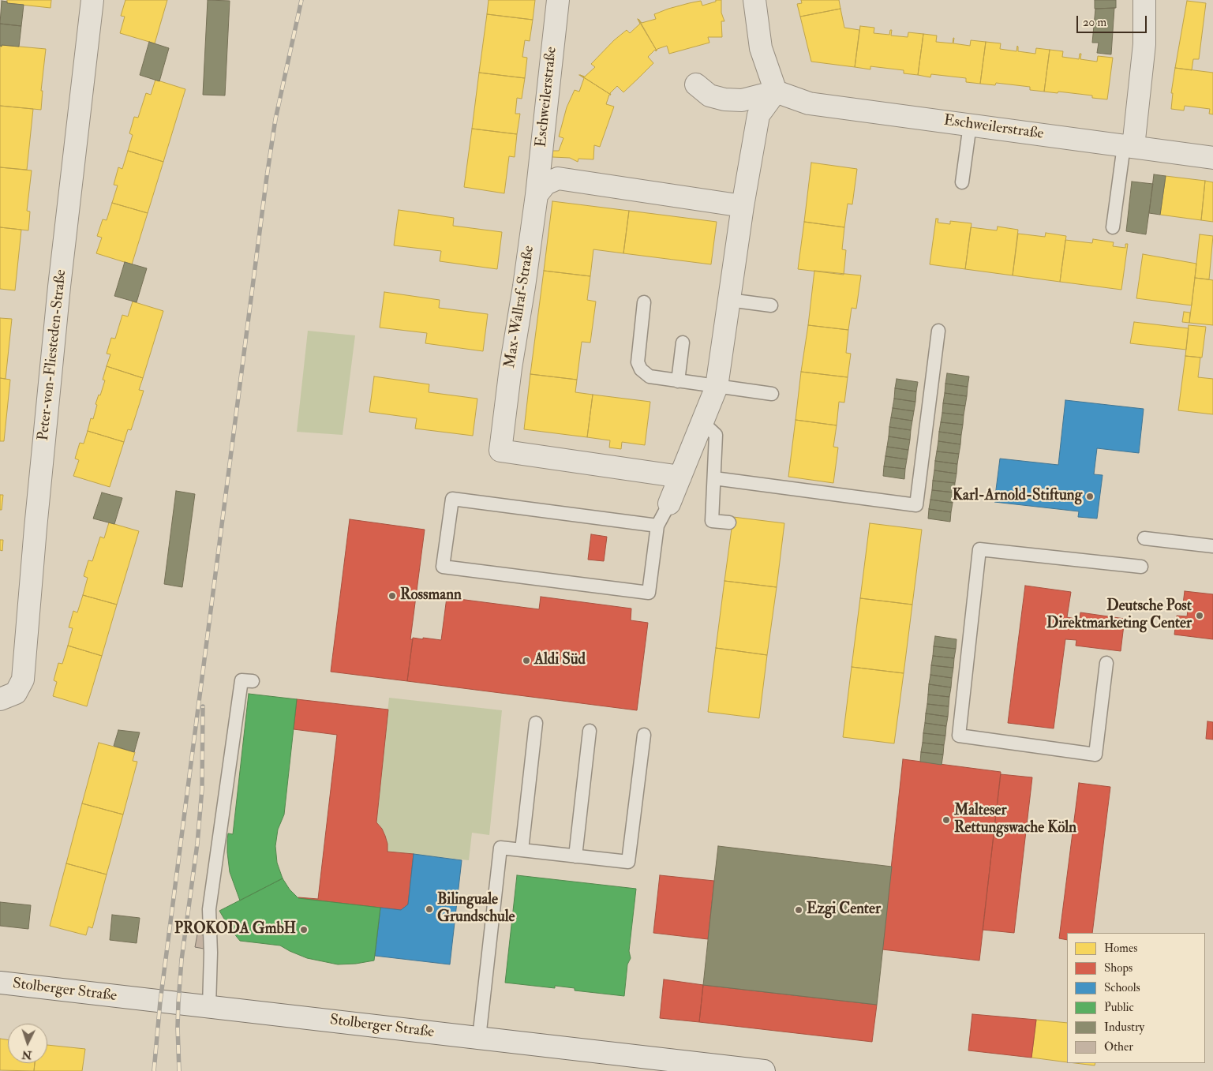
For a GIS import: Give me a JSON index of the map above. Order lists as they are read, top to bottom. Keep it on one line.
{"streets":{"street":["Eschweilerstraße","Max-Wallraf-Straße","Peter-von-Fliesteden-Straße","Stolberger Straße"]},"crossings":[["Eschweilerstraße","Max-Wallraf-Straße"]],"places":["Karl-Arnold-Stiftung","Rossmann","Deutsche Post Direktmarketing Center","Aldi Süd","Malteser Rettungswache Köln","Bilinguale Grundschule","Ezgi Center","PROKODA GmbH"],"legend":["Homes","Shops","Schools","Public","Industry","Other"],"scale_bar":"20 m","north":"bottom"}
